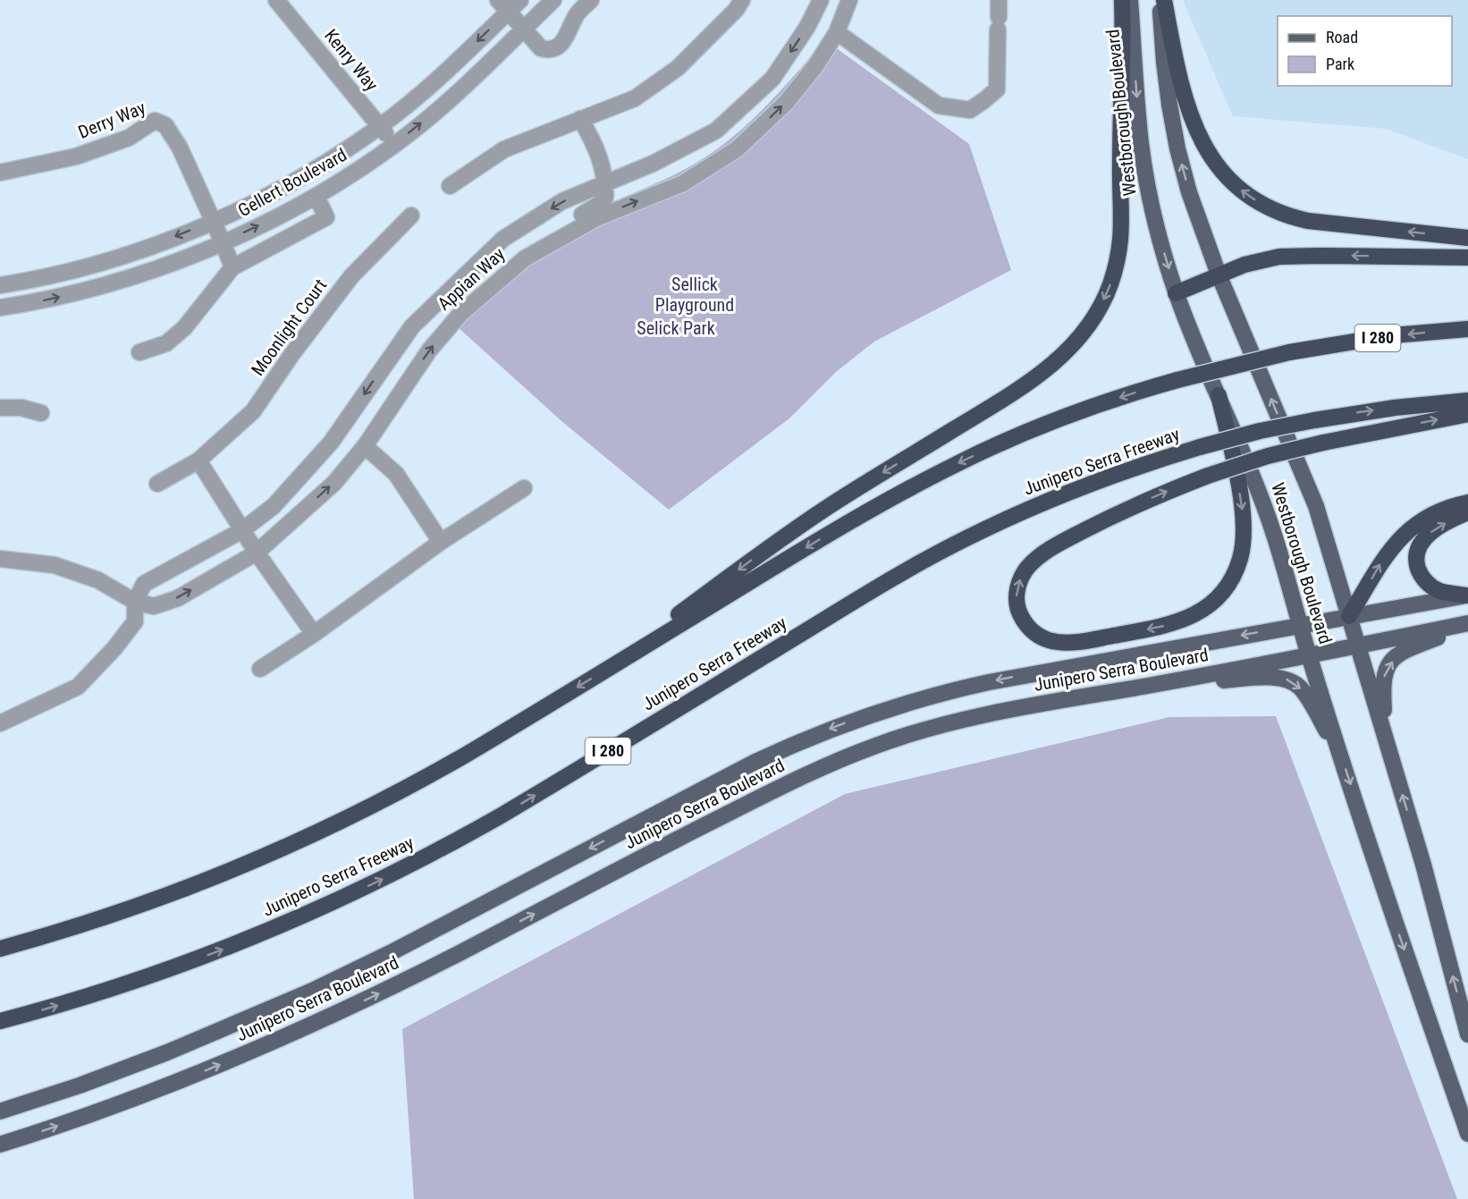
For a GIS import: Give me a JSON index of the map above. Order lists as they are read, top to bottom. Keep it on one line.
{"streets":{"highway":["I 280","Junipero Serra Freeway"],"main road":["Westborough Boulevard","Junipero Serra Boulevard"],"street":["Kenry Way","Derry Way","Gellert Boulevard","Appian Way","Moonlight Court"]},"crossings":[["Kenry Way","Gellert Boulevard"],["Westborough Boulevard","Junipero Serra Boulevard"],["Derry Way","Gellert Boulevard"]],"parks":["Sellick Playground","Selick Park"],"legend":["Road","Park"]}
